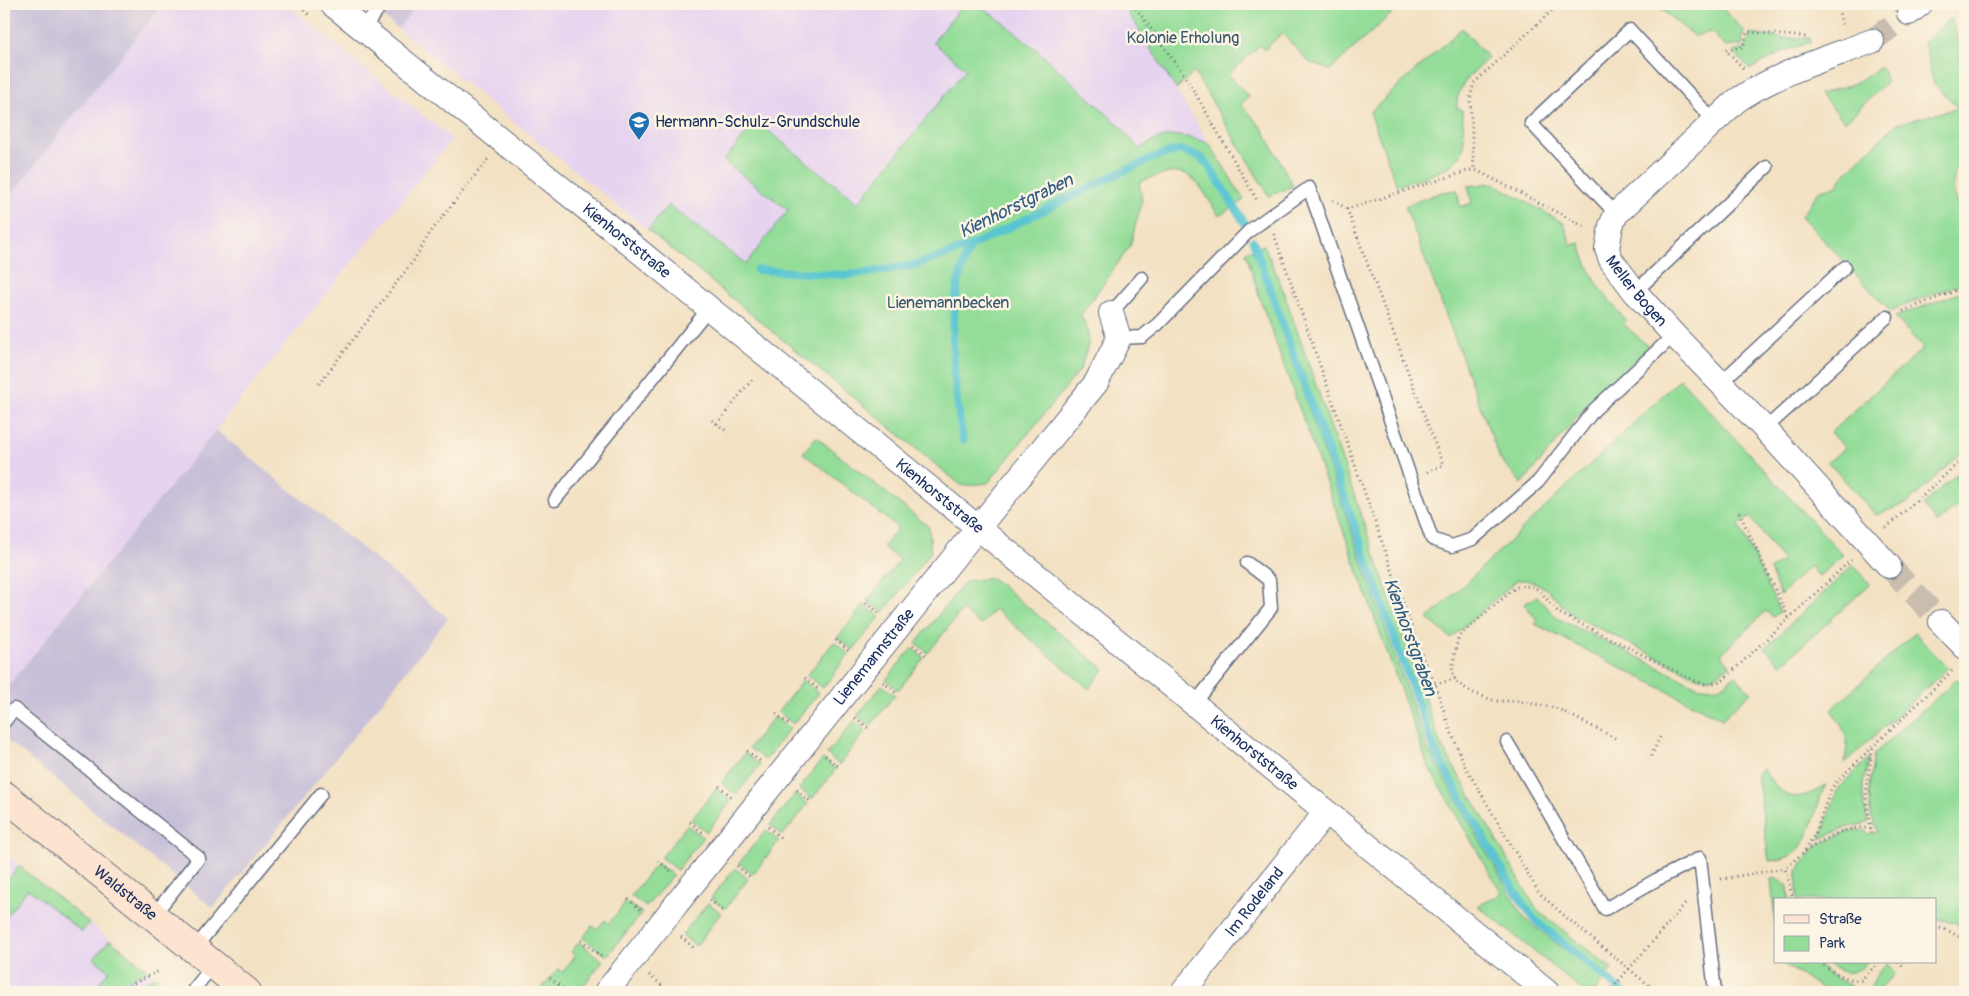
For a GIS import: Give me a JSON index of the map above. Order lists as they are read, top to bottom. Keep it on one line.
{"streets":{"main road":["Waldstraße"],"street":["Kienhorststraße","Meller Bogen","Lienemannstraße","Im Rodeland"]},"crossings":[["Kienhorststraße","Lienemannstraße"],["Kienhorststraße","Im Rodeland"]],"water":["Kienhorstgraben"],"parks":["Kolonie Erholung","Lienemannbecken"],"places":{"school or university":["Hermann-Schulz-Grundschule"]},"legend":["Straße","Park"]}
